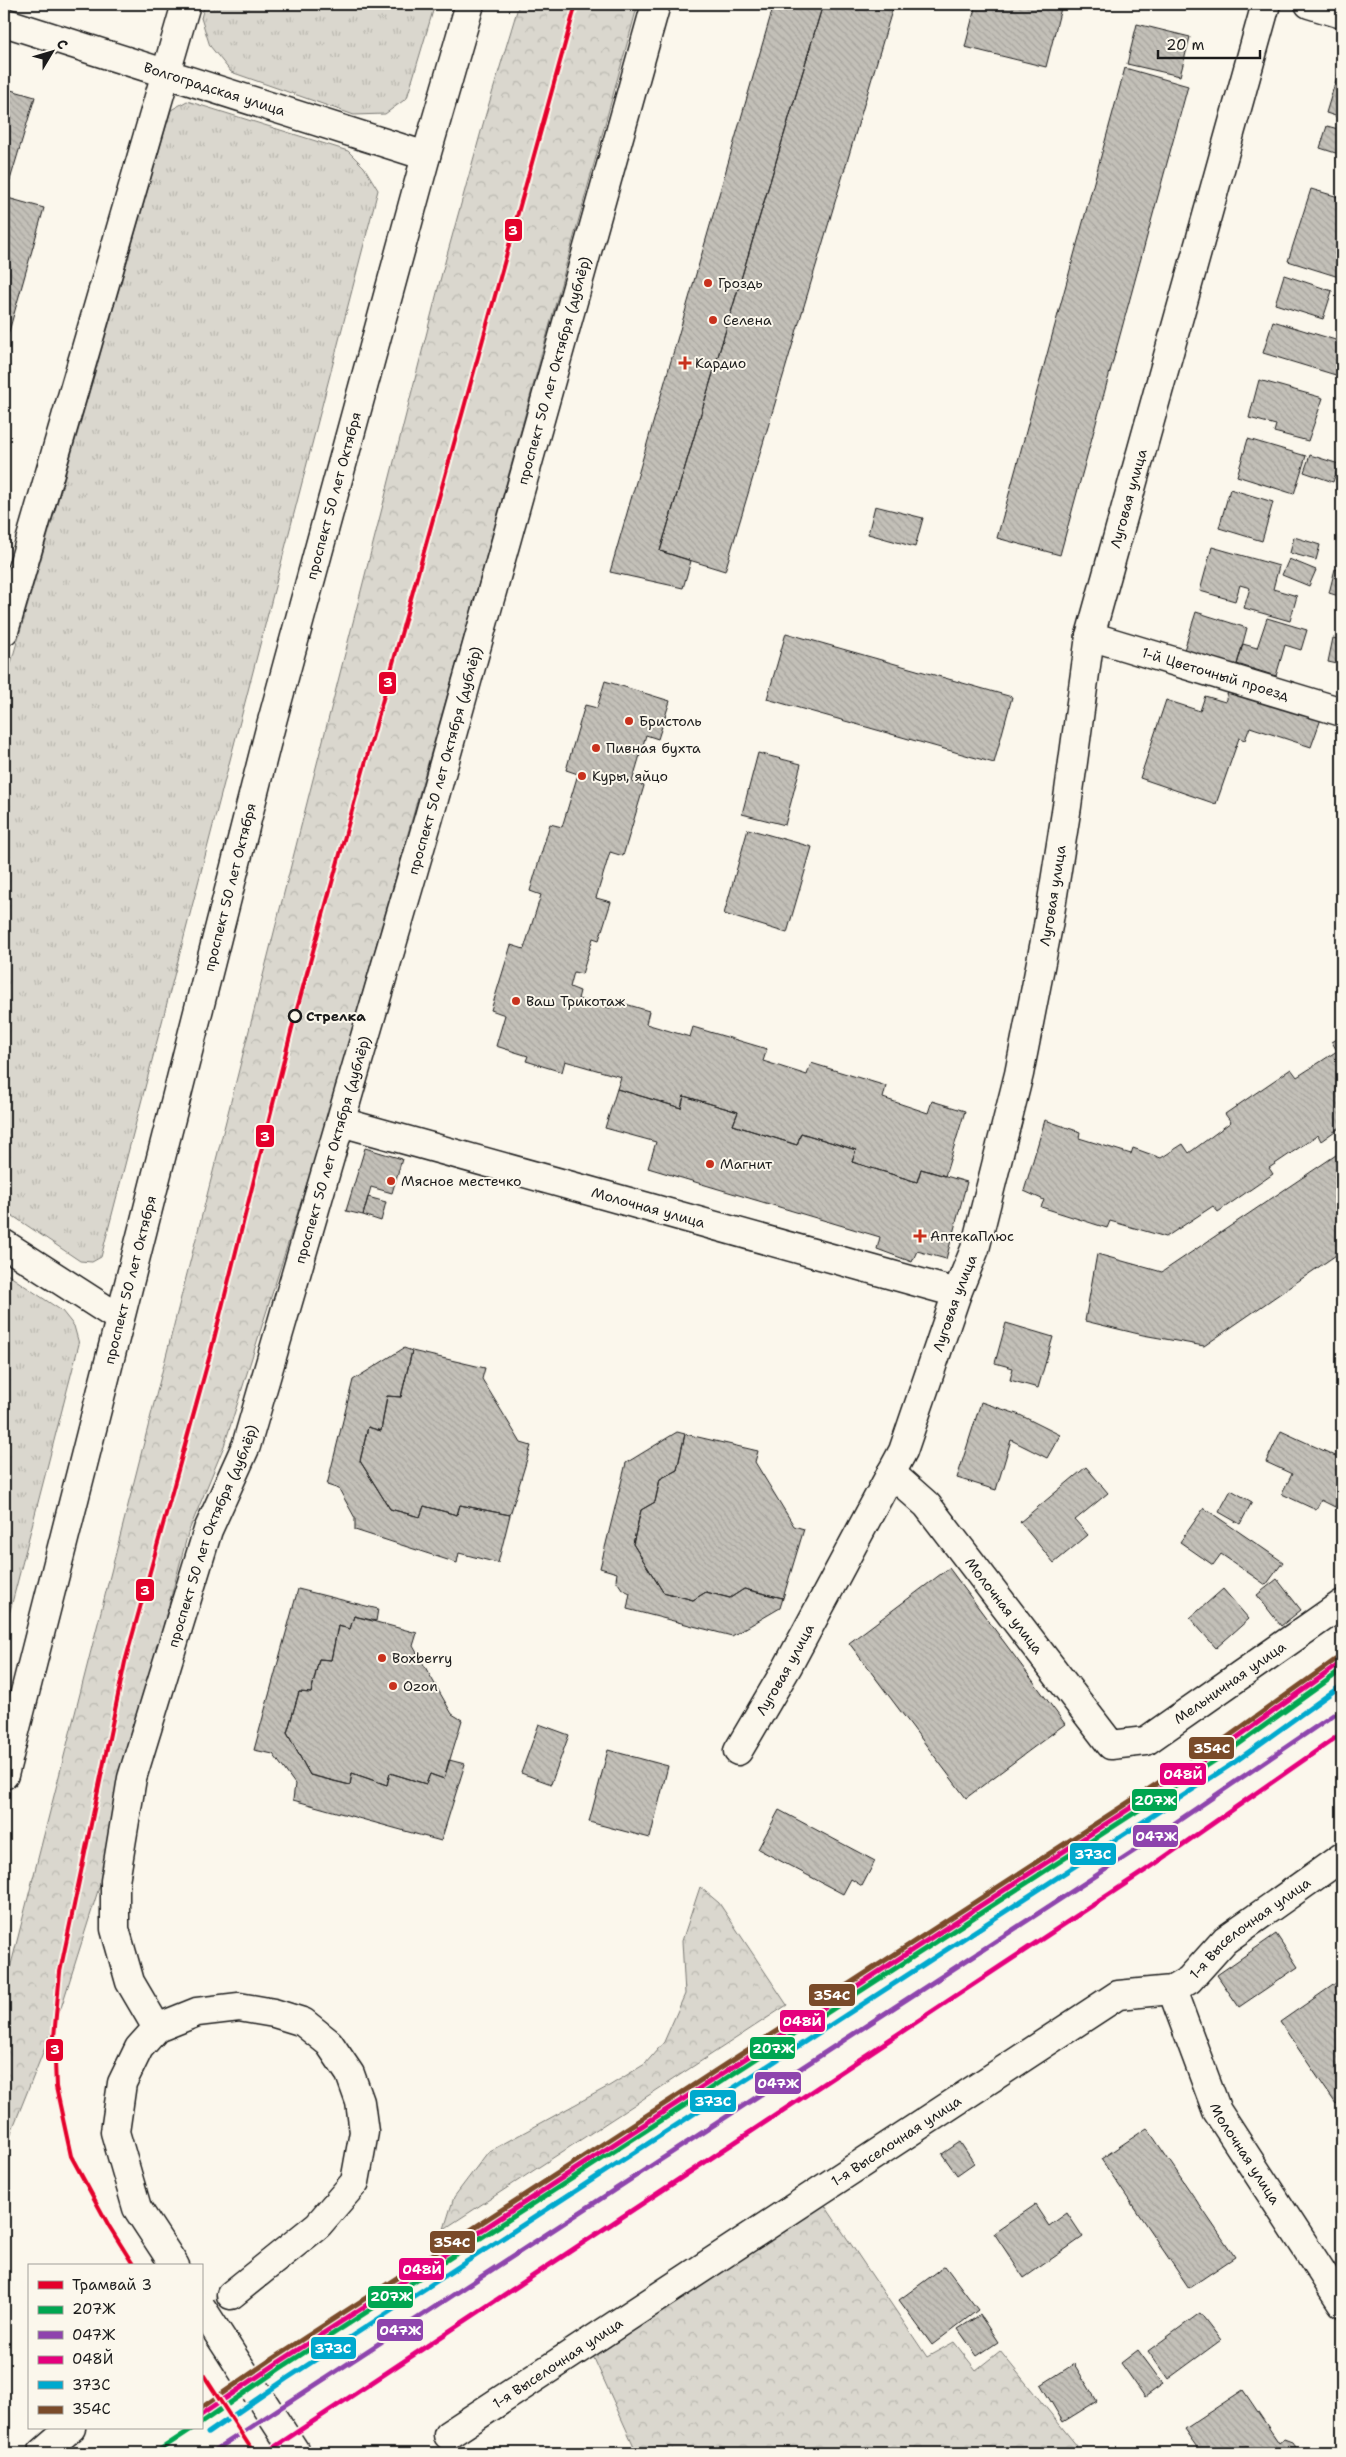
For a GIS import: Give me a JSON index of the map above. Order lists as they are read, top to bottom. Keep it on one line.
{"streets":{"street":["Волгоградская улица","проспект 50 лет Октября (дублёр)","проспект 50 лет Октября","Луговая улица","1-й Цветочный проезд","Молочная улица","Мельничная улица","1-я Выселочная улица"]},"crossings":[["Волгоградская улица","проспект 50 лет Октября"],["проспект 50 лет Октября (дублёр)","Молочная улица"],["Луговая улица","1-й Цветочный проезд"],["Луговая улица","Молочная улица"],["Молочная улица","Мельничная улица"],["Молочная улица","1-я Выселочная улица"]],"places":{"other":["Гроздь","Селена","Бристоль","Пивная бухта","Куры, яйцо","Ваш Трикотаж","Стрелка","Магнит","Мясное местечко","Boxberry","Ozon"],"health":["Кардио","АптекаПлюс"]},"lines":["tram line 3","transit line 354С","transit line 048Й","transit line 207Ж","transit line 373C","transit line 047Ж"],"legend":["Трамвай 3","207Ж","047Ж","048Й","373C","354С"],"scale_bar":"20 m","north":"top right"}
